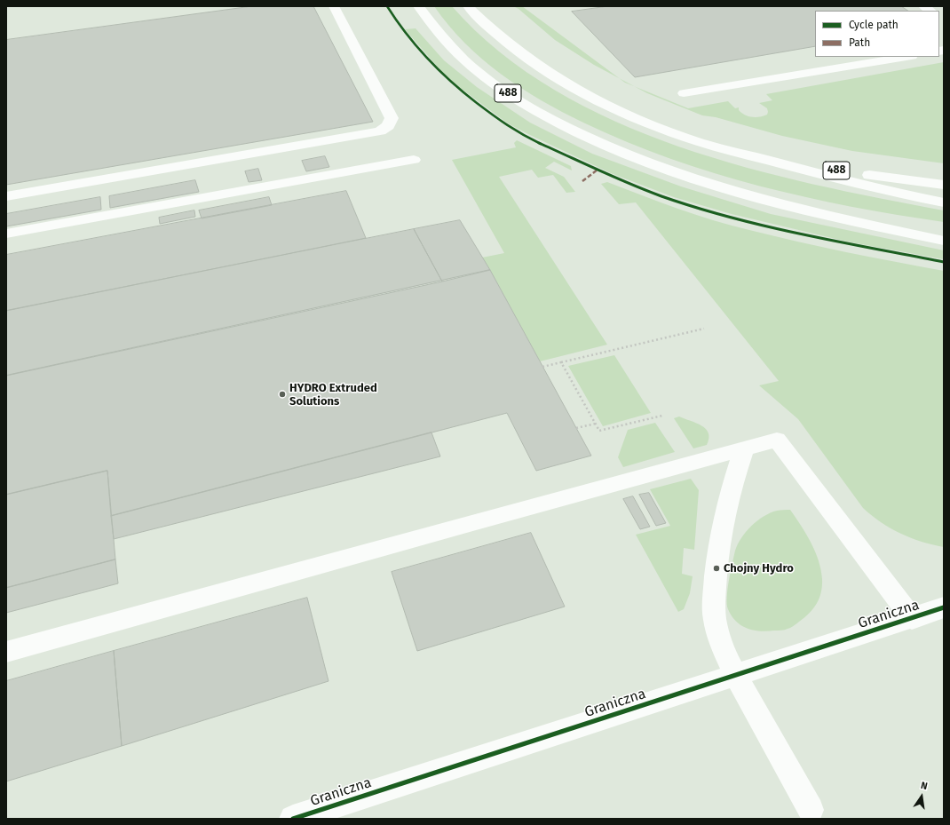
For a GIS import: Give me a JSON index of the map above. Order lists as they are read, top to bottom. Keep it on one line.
{"streets":{"main road":["488","Graniczna"]},"places":["HYDRO Extruded Solutions","Chojny Hydro"],"legend":["Cycle path","Path"],"north":"top"}
